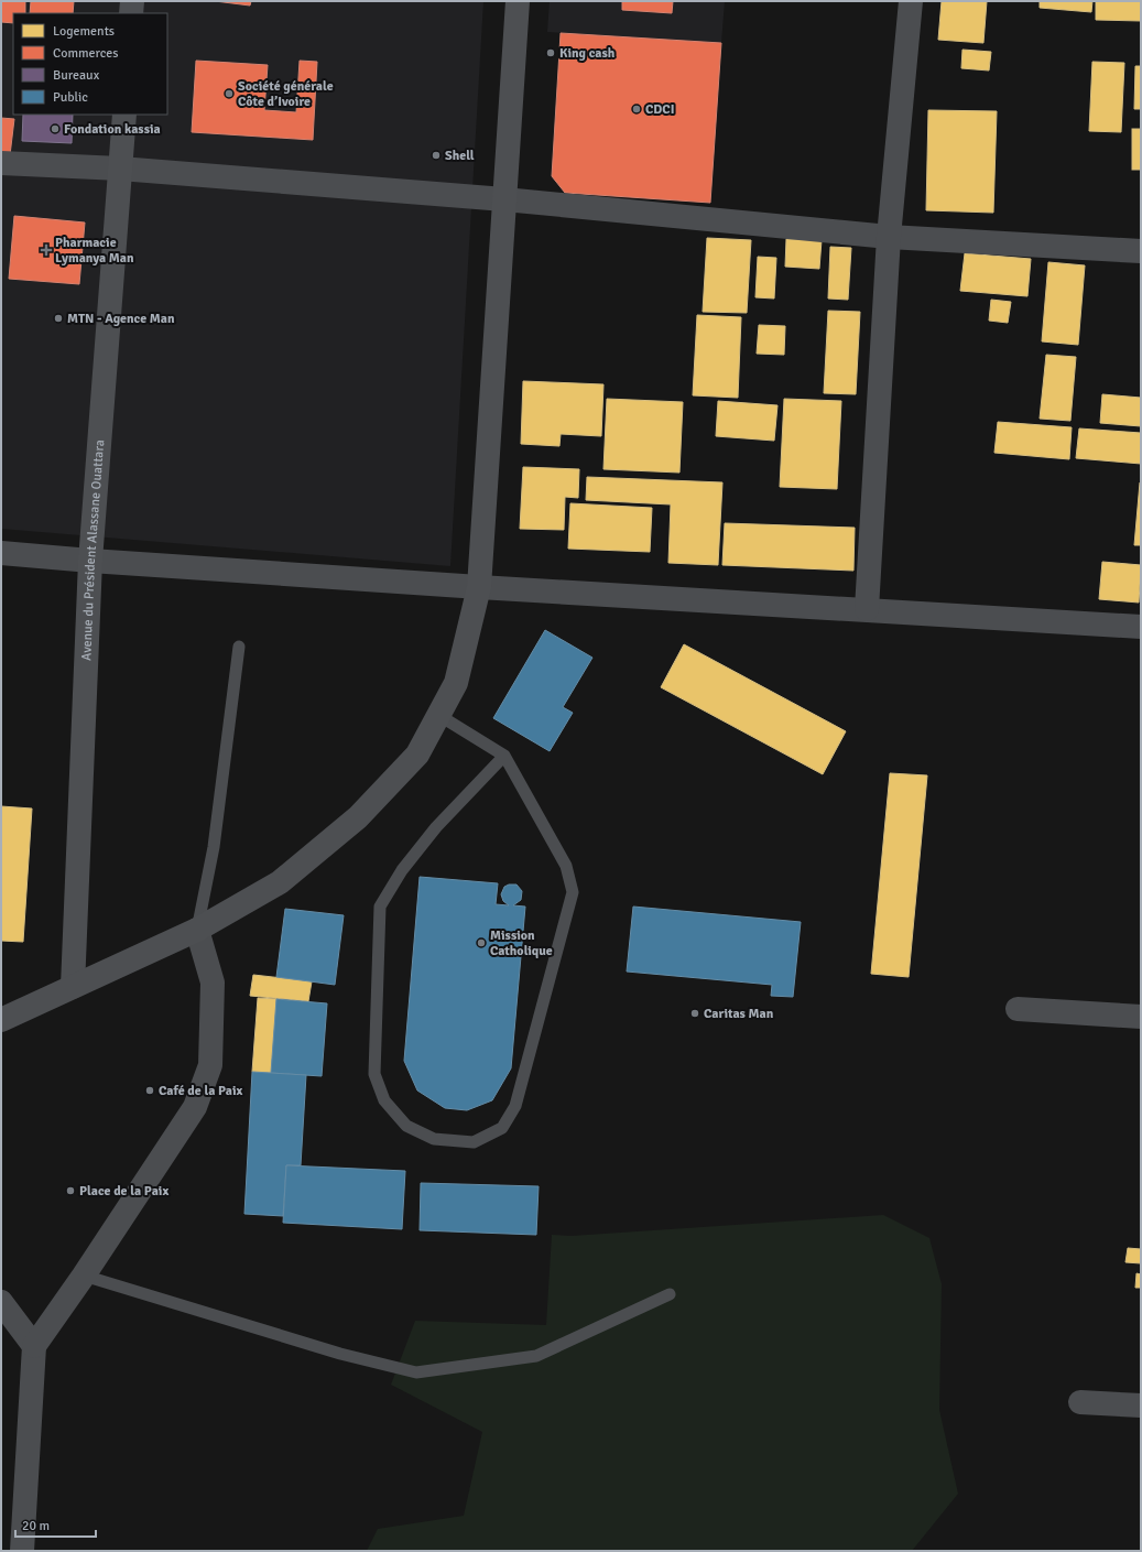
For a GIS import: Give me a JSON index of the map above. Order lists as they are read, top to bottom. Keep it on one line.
{"streets":{"main road":["Avenue du Président Alassane Ouattara"]},"places":{"other":["King cash","Société générale Côte d’Ivoire","CDCI","Fondation kassia","Shell","MTN - Agence Man","Mission Catholique","Caritas Man","Café de la Paix","Place de la Paix"],"health":["Pharmacie Lymanya Man"]},"legend":["Logements","Commerces","Bureaux","Public"],"scale_bar":"20 m"}
